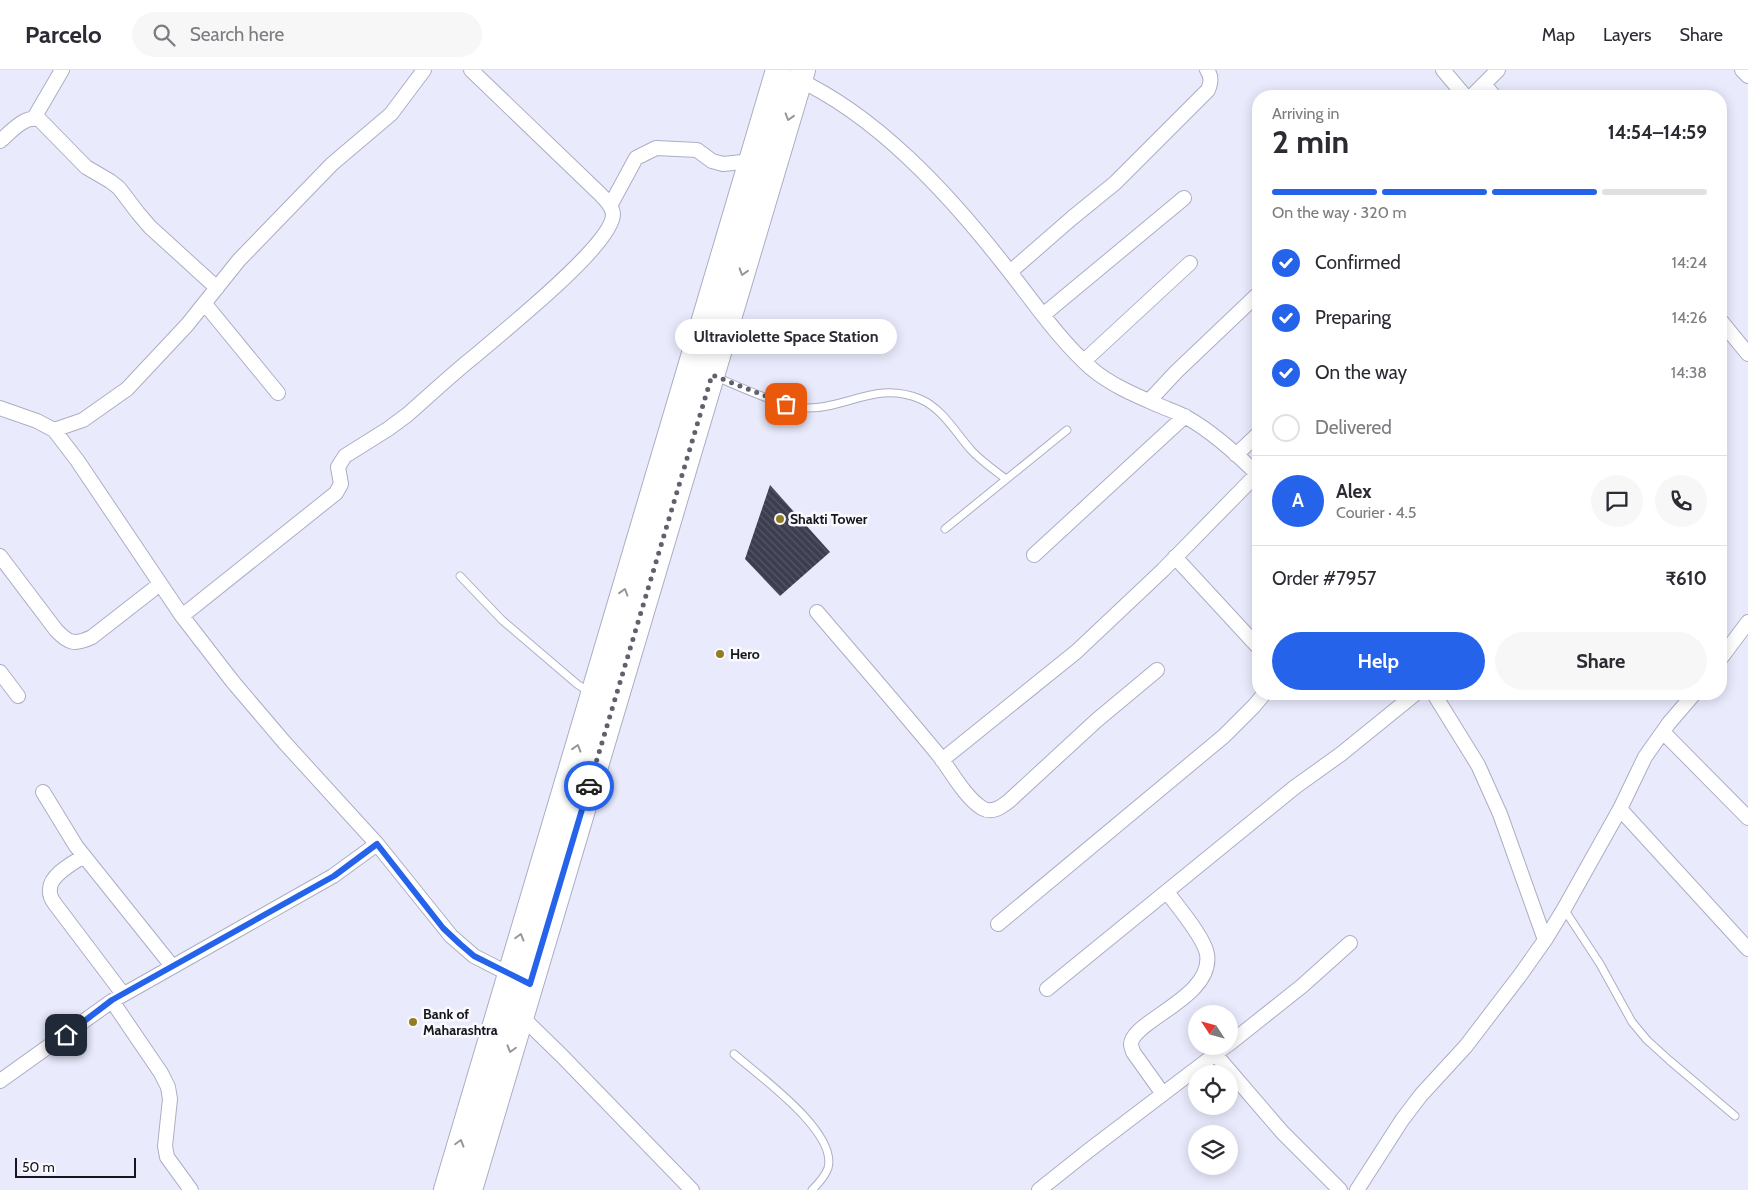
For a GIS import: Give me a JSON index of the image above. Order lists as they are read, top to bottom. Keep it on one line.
{"places":["Ultraviolette Space Station","Shakti Tower","Hero","Bank of Maharashtra"],"scale_bar":"50 m","north":"top left","page":{"header":"Parcelo","search":"Search here","nav":["Map","Layers","Share"],"heading":["2 min","Arriving in","14:54–14:59"],"panel":["Alex","Courier · 4.5","Order #7957","₹610"],"bar":"On the way · 320 m","list":[["Confirmed","14:24"],["Preparing","14:26"],["On the way","14:38"],"Delivered"],"bubble":"Ultraviolette Space Station","round":"A","buttons":["Help","Share"],"scale":"50 m"}}
